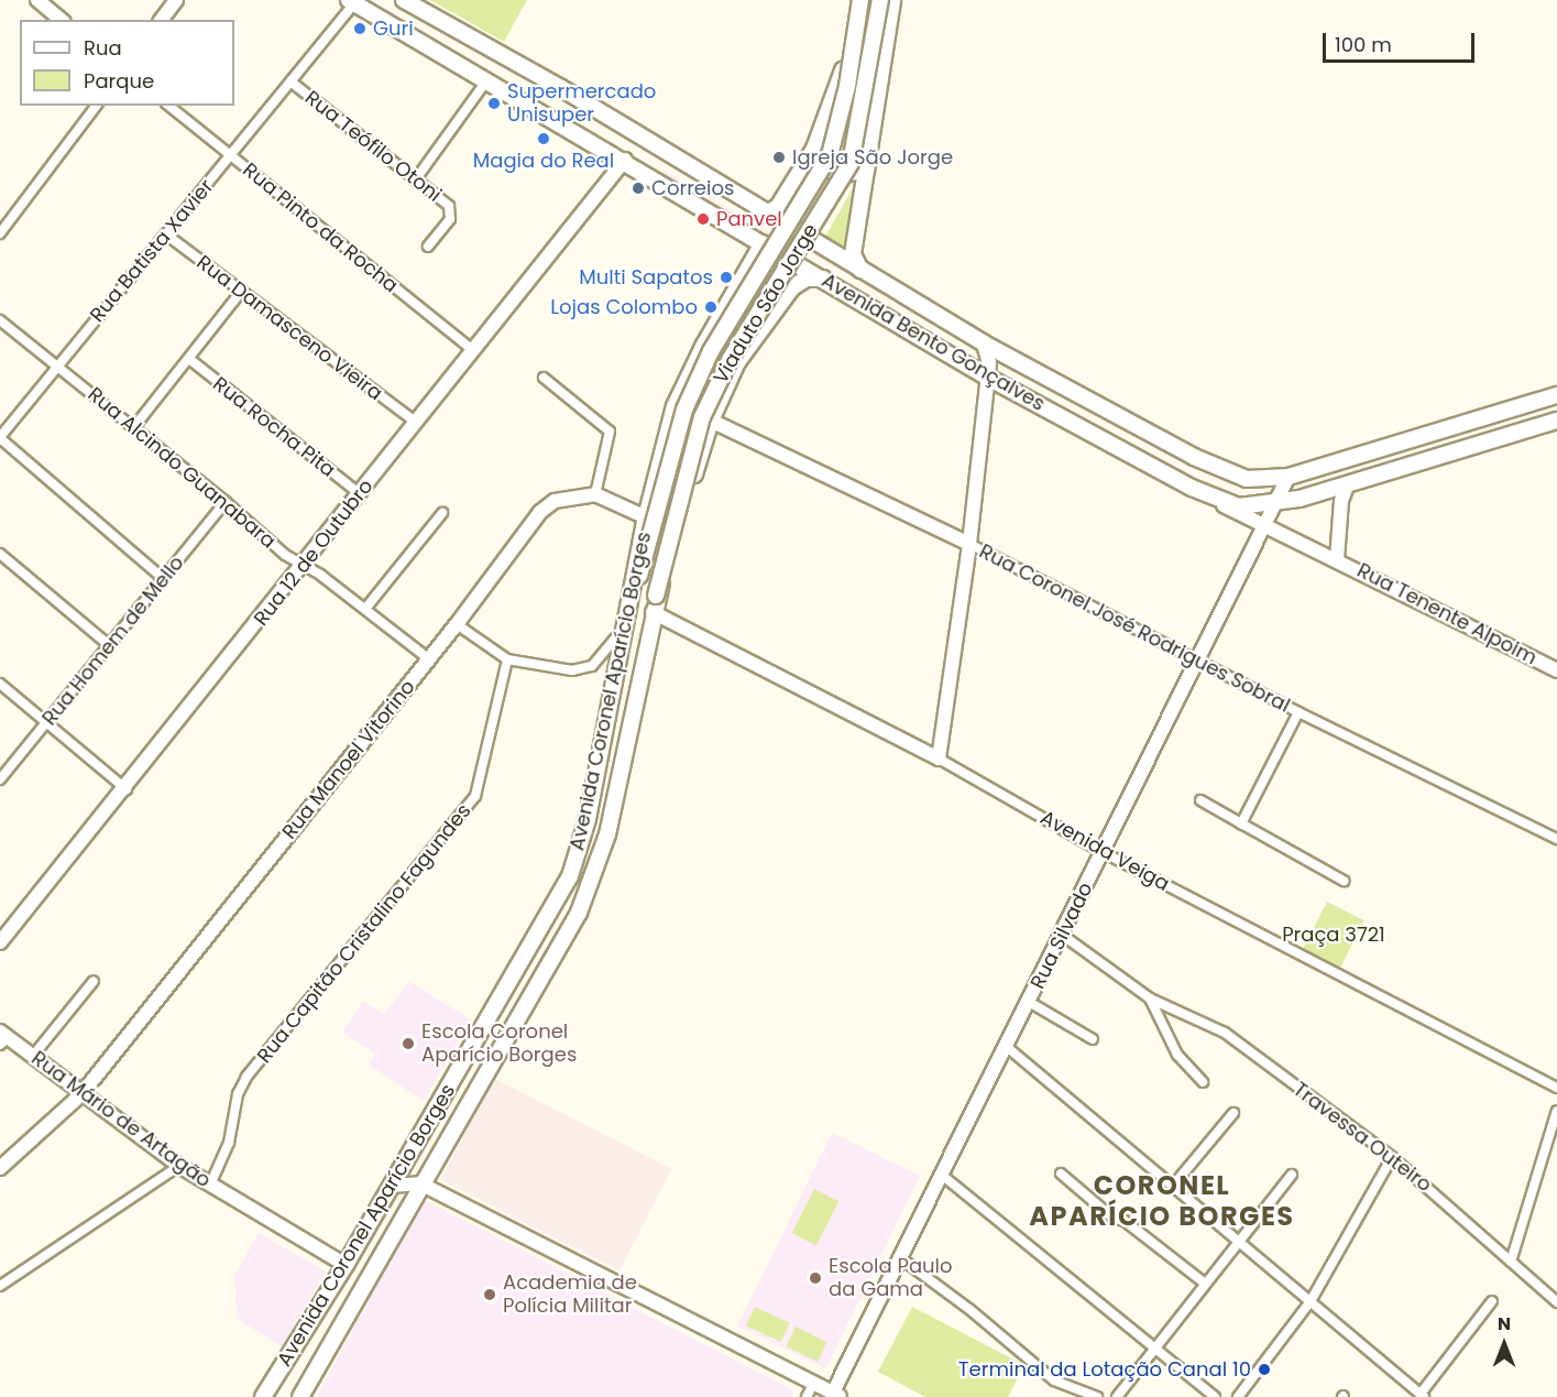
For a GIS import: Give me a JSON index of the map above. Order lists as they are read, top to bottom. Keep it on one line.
{"streets":{"main road":["Viaduto São Jorge","Avenida Bento Gonçalves","Avenida Coronel Aparício Borges"],"street":["Rua Teófilo Otoni","Rua Pinto da Rocha","Rua Batista Xavier","Rua Damasceno Vieira","Rua Rocha Pita","Rua Alcindo Guanabara","Rua 12 de Outubro","Rua Tenente Alpoim","Rua Coronel José Rodrigues Sobral","Rua Homem de Mello","Rua Manoel Vitorino","Avenida Veiga","Rua Capitão Cristalino Fagundes","Rua Silvado","Rua Mário de Artagão","Travessa Outeiro"]},"crossings":[["Rua Teófilo Otoni","Rua Batista Xavier"],["Rua Pinto da Rocha","Rua Batista Xavier"],["Rua Pinto da Rocha","Rua 12 de Outubro"],["Rua Batista Xavier","Rua Damasceno Vieira"],["Rua Batista Xavier","Avenida Bento Gonçalves"],["Rua Batista Xavier","Rua Alcindo Guanabara"],["Viaduto São Jorge","Avenida Coronel Aparício Borges"],["Viaduto São Jorge","Avenida Veiga"],["Rua Damasceno Vieira","Rua 12 de Outubro"],["Avenida Bento Gonçalves","Rua 12 de Outubro"],["Avenida Bento Gonçalves","Rua Tenente Alpoim"],["Avenida Bento Gonçalves","Avenida Coronel Aparício Borges"],["Avenida Bento Gonçalves","Rua Silvado"],["Rua Rocha Pita","Rua 12 de Outubro"],["Rua Alcindo Guanabara","Rua 12 de Outubro"],["Rua Alcindo Guanabara","Rua Homem de Mello"],["Rua Alcindo Guanabara","Rua Manoel Vitorino"],["Rua Tenente Alpoim","Rua Silvado"],["Rua Coronel José Rodrigues Sobral","Avenida Coronel Aparício Borges"],["Rua Coronel José Rodrigues Sobral","Rua Silvado"],["Avenida Coronel Aparício Borges","Avenida Veiga"],["Avenida Coronel Aparício Borges","Rua Mário de Artagão"],["Rua Manoel Vitorino","Rua Mário de Artagão"],["Avenida Veiga","Rua Silvado"],["Rua Capitão Cristalino Fagundes","Rua Mário de Artagão"],["Rua Silvado","Travessa Outeiro"]],"districts":["CORONEL APARÍCIO BORGES"],"parks":["Praça 3721"],"places":["Guri","Supermercado Unisuper","Magia do Real","Igreja São Jorge","Correios","Panvel","Multi Sapatos","Lojas Colombo","Escola Coronel Aparício Borges","Escola Paulo da Gama","Academia de Polícia Militar","Terminal da Lotação Canal 10"],"legend":["Rua","Parque"],"scale_bar":"100 m","north":"top"}
